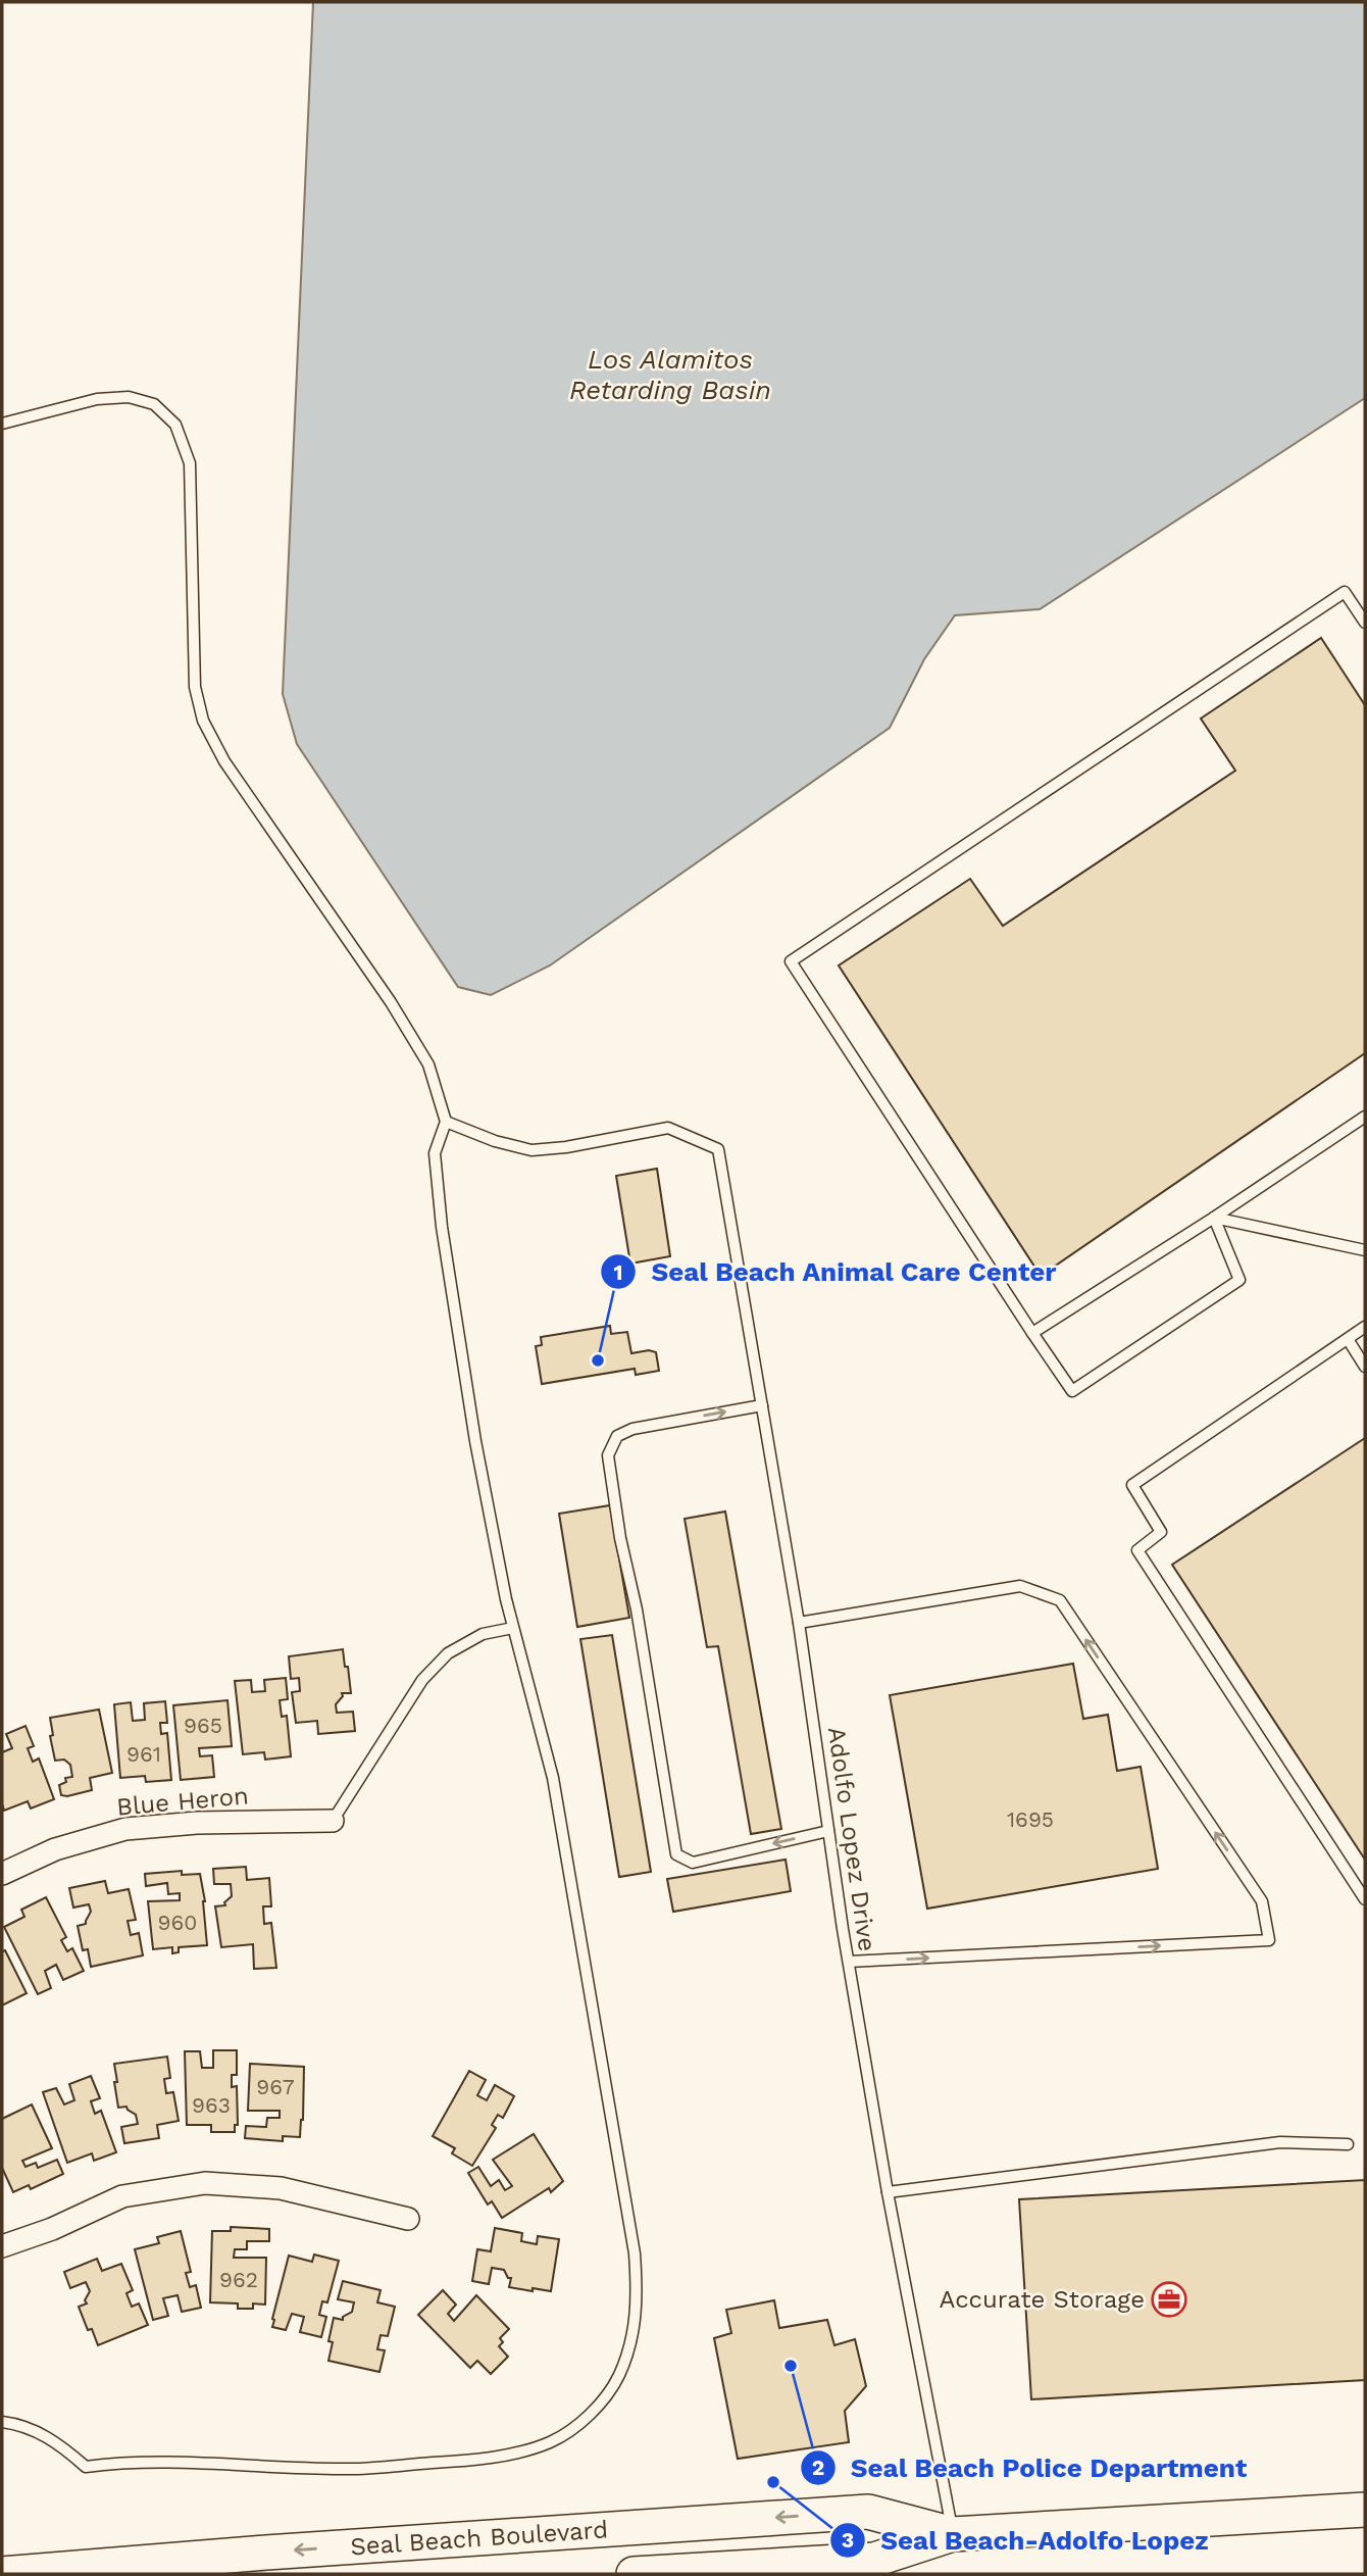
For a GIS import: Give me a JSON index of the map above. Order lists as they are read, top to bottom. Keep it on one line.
{"streets":{"main road":["Seal Beach Boulevard"],"street":["Blue Heron"],"lane":["Adolfo Lopez Drive"]},"crossings":[["Adolfo Lopez Drive","Seal Beach Boulevard"]],"water":["Los Alamitos Retarding Basin"],"places":{"other":["Seal Beach Animal Care Center","Seal Beach Police Department","Seal Beach-Adolfo Lopez"],"office":["Accurate Storage"]},"house_numbers":["965","961","1695","960","967","963","962"]}
